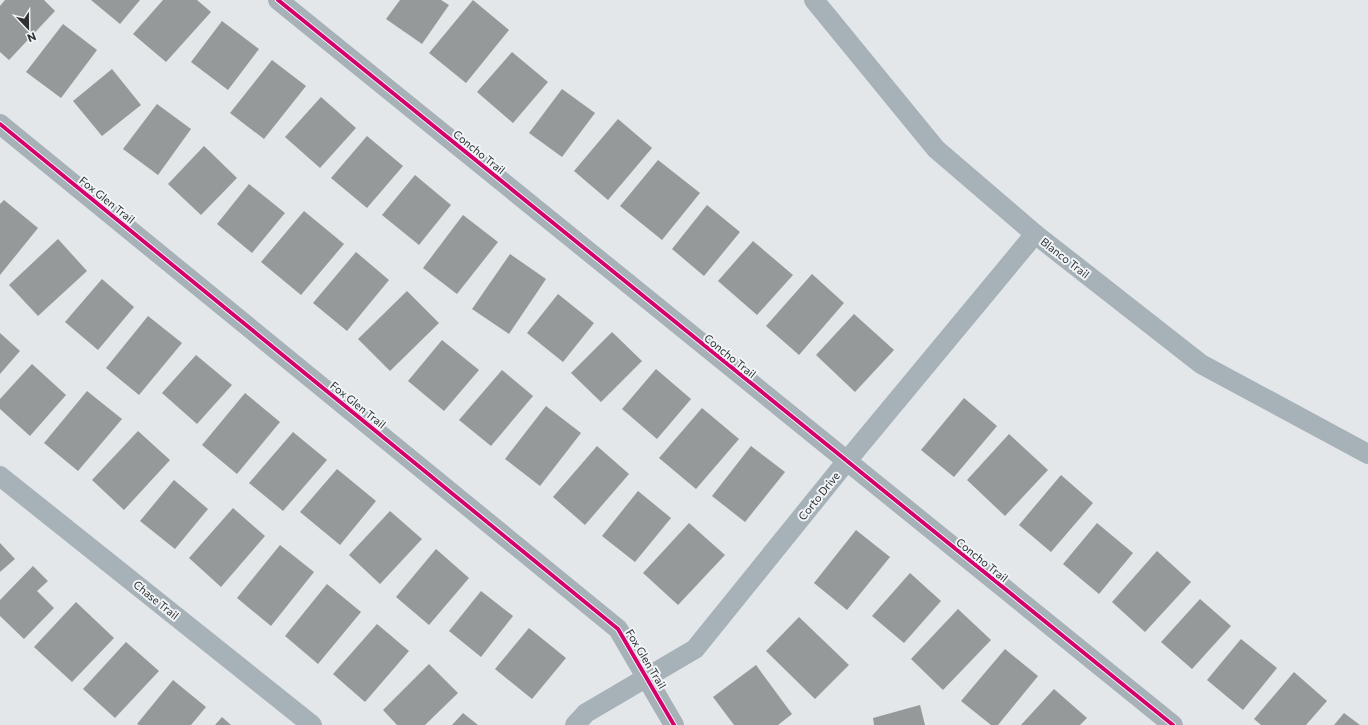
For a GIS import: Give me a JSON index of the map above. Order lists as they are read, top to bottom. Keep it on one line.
{"streets":{"street":["Concho Trail","Fox Glen Trail","Blanco Trail","Corto Drive","Chase Trail"]},"crossings":[["Concho Trail","Corto Drive"],["Fox Glen Trail","Corto Drive"],["Blanco Trail","Corto Drive"]],"north":"bottom"}
